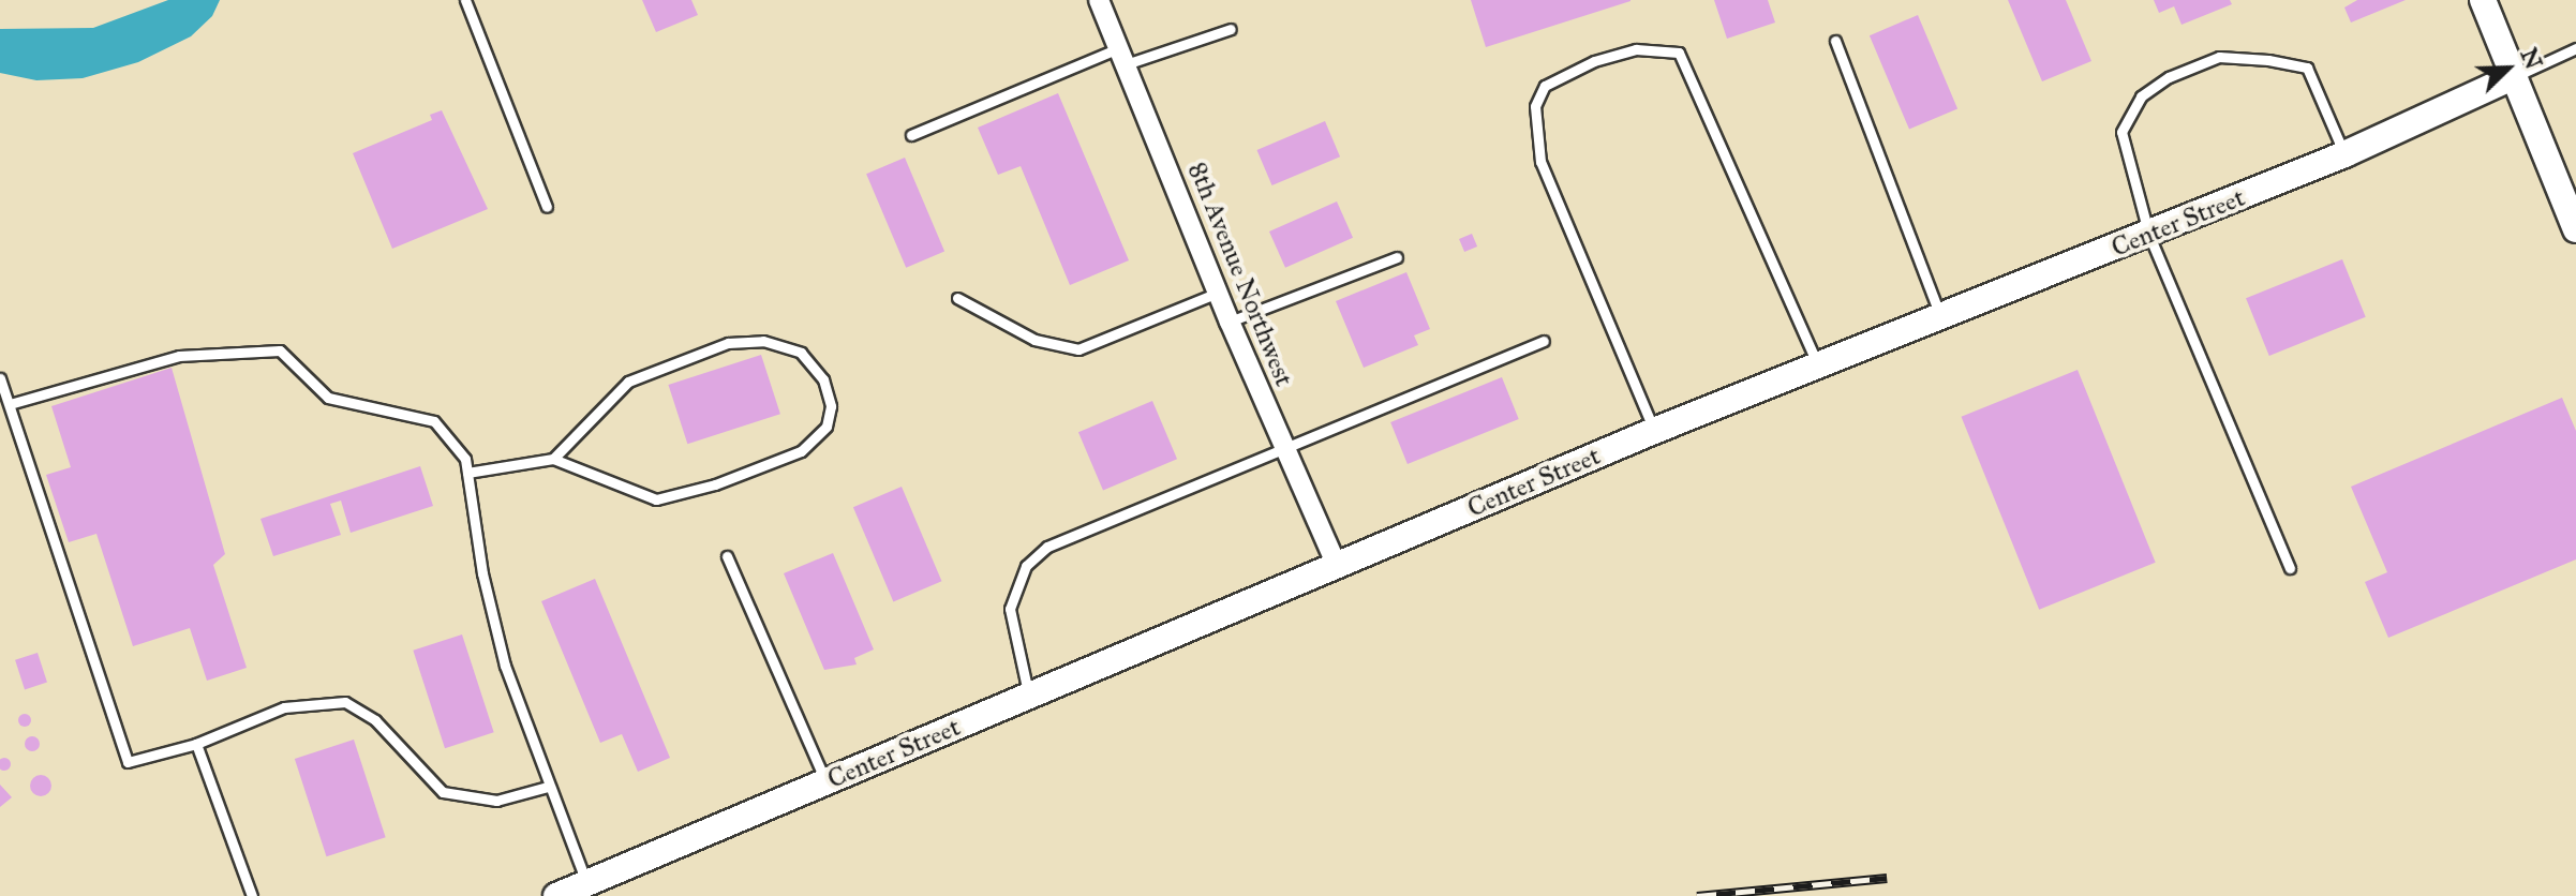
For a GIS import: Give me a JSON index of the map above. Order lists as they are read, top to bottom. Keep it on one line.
{"streets":{"main road":["Center Street"],"street":["8th Avenue Northwest"]},"crossings":[["Center Street","8th Avenue Northwest"]],"north":"top right"}
